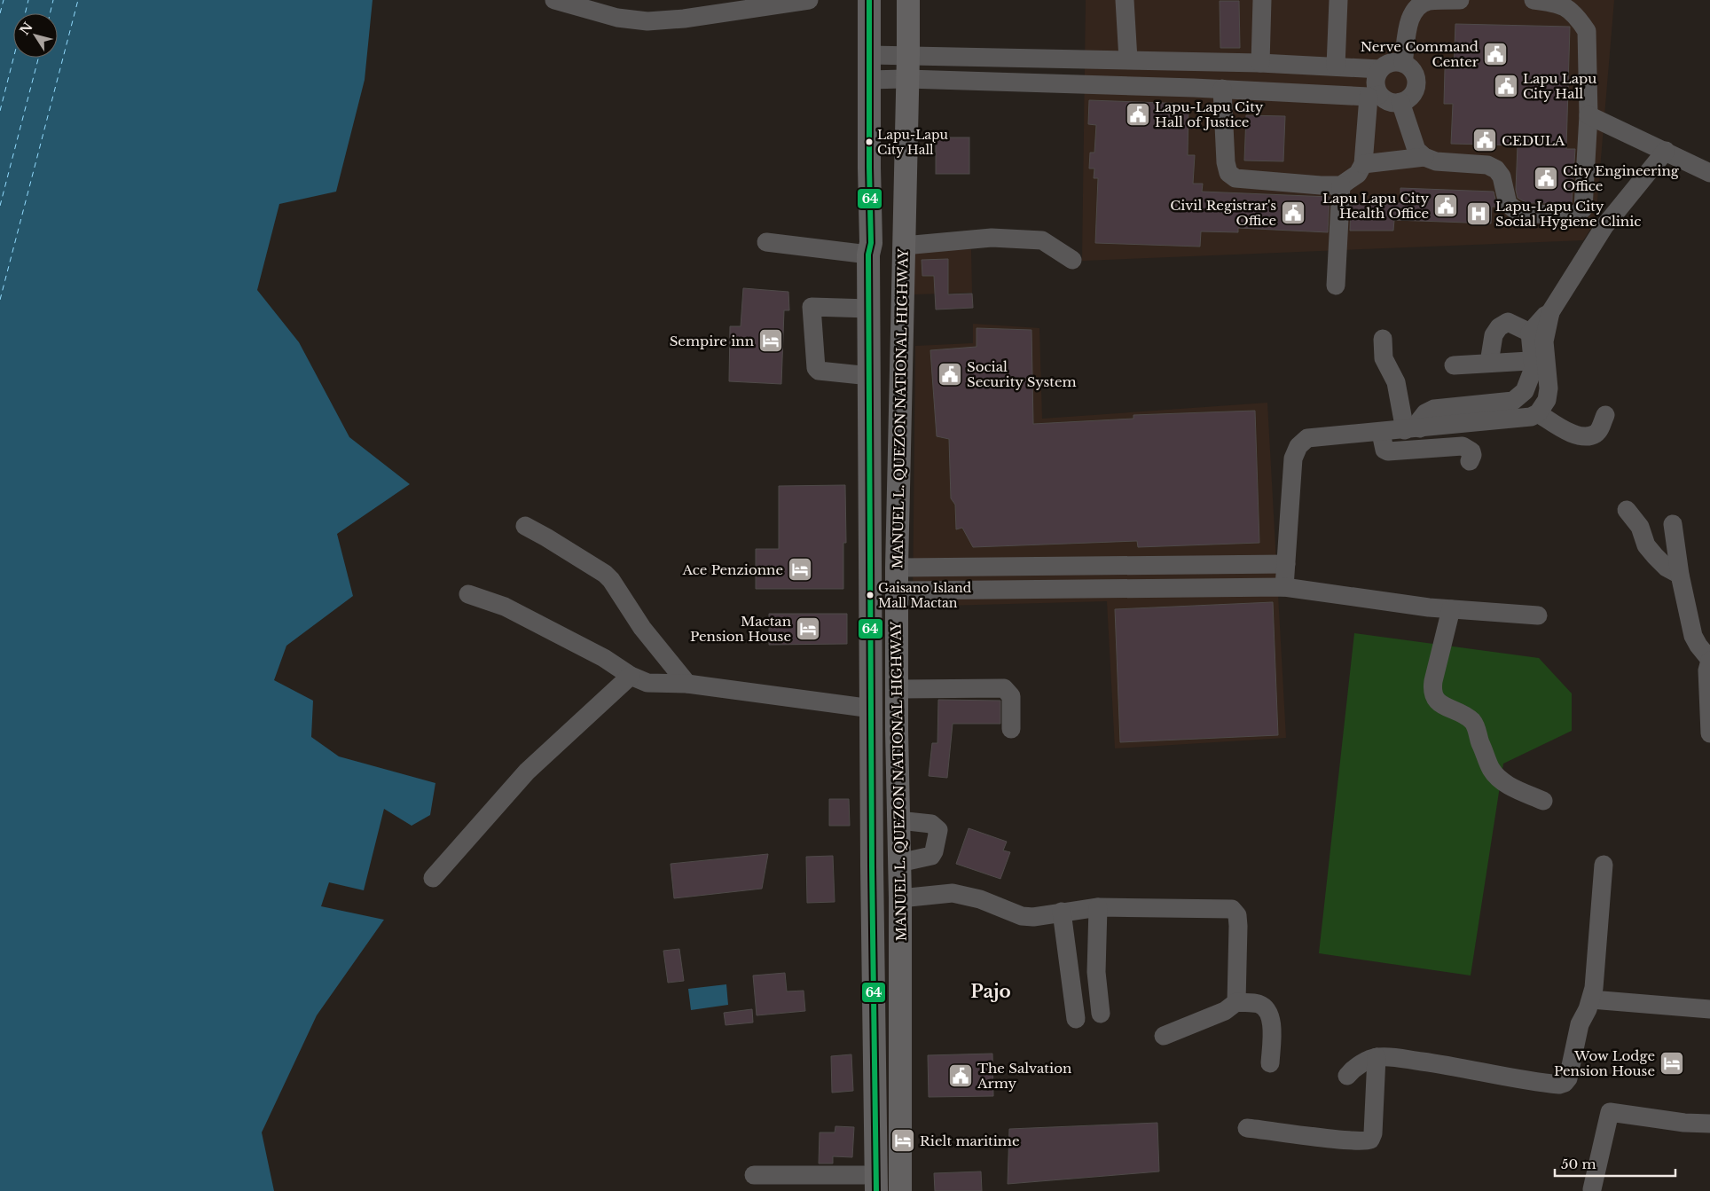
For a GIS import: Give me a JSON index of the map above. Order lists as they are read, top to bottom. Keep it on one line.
{"streets":{"main road":["MANUEL L. QUEZON NATIONAL HIGHWAY"]},"districts":["Pajo"],"places":{"public building":["Nerve Command Center","Lapu Lapu City Hall","Lapu-Lapu City Hall of Justice","CEDULA","City Engineering Office","Lapu Lapu City Health Office","Civil Registrar's Office","Social Security System","The Salvation Army"],"other":["Lapu-Lapu City Hall","Gaisano Island Mall Mactan"],"hospital":["Lapu-Lapu City Social Hygiene Clinic"],"hotel":["Sempire inn","Ace Penzionne","Mactan Pension House","Wow Lodge Pension House","Rielt maritime"]},"lines":["transit line 64"],"scale_bar":"50 m","north":"top left"}
